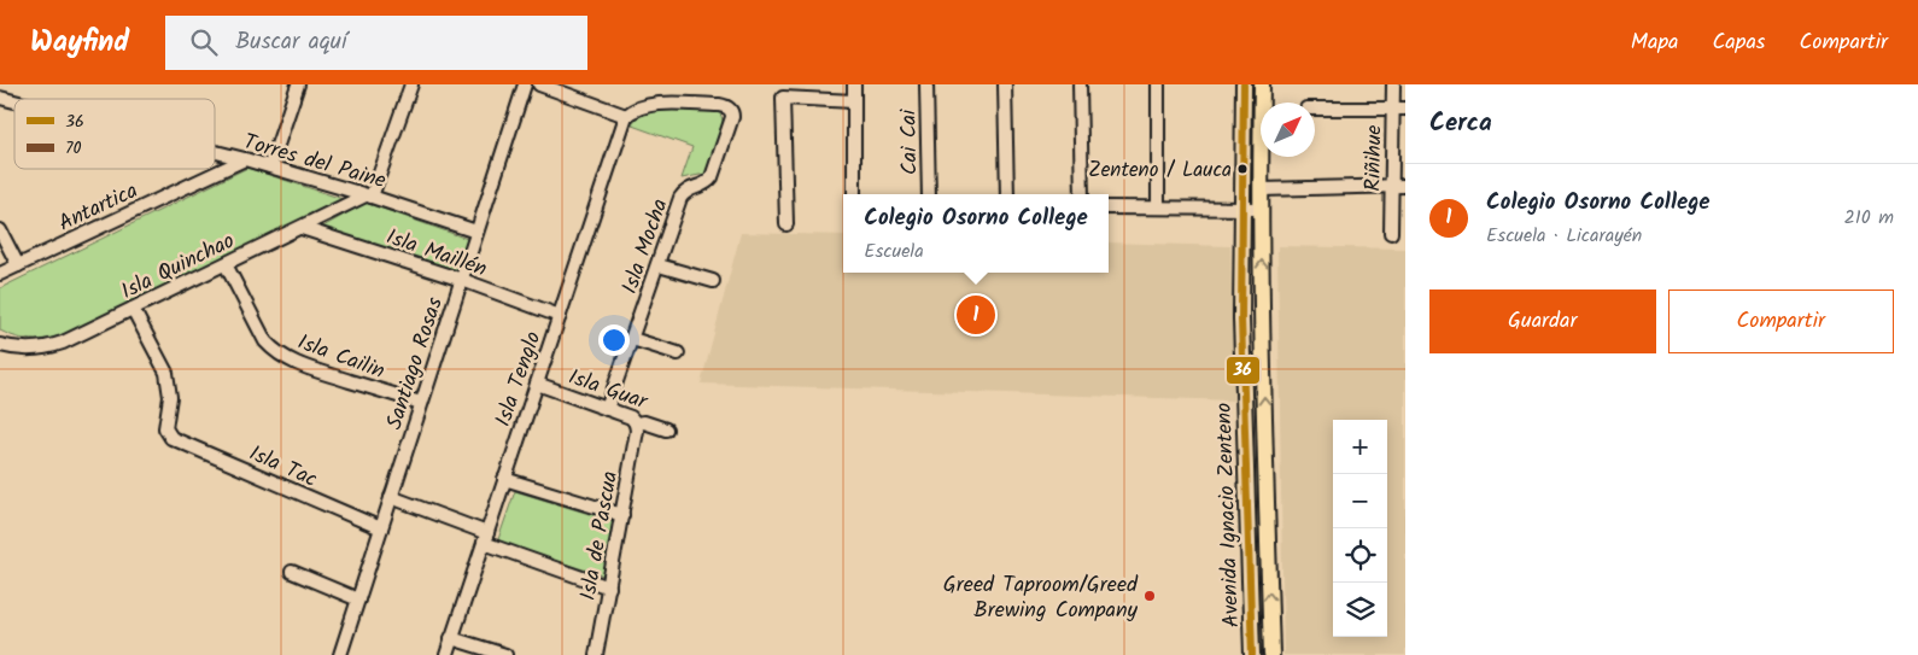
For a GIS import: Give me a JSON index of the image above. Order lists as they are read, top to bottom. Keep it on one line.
{"streets":{"main road":["Avenida Ignacio Zenteno"],"street":["Cai Cai","Riñihue","Torres del Paine","Antartica","Isla Mocha","Isla Maillén","Isla Quinchao","Isla Cailin","Santiago Rosas","Isla Tenglo","Isla Guar","Isla Tac","Isla de Pascua"]},"crossings":[["Torres del Paine","Antartica"],["Torres del Paine","Isla Quinchao"],["Torres del Paine","Santiago Rosas"],["Isla Mocha","Isla Tenglo"],["Isla Mocha","Isla Guar"],["Isla Maillén","Isla Quinchao"],["Isla Maillén","Santiago Rosas"],["Isla Maillén","Isla Tenglo"],["Isla Quinchao","Isla Cailin"],["Isla Quinchao","Isla Tac"],["Isla Cailin","Santiago Rosas"],["Santiago Rosas","Isla Tac"],["Isla Tenglo","Isla Guar"],["Isla Guar","Isla de Pascua"]],"places":["Zenteno / Lauca","Greed Taproom/Greed Brewing Company"],"lines":["transit line 36"],"legend":["36","70"],"north":"top right","page":{"header":"Wayfind","search":"Buscar aquí","nav":["Mapa","Capas","Compartir"],"heading":"Cerca","list":[{"mark":"1","name":"Colegio Osorno College","note":"Escuela · Licarayén","value":"210 m"}],"popup":["Colegio Osorno College","Escuela"],"buttons":["Guardar","Compartir"],"pins":"1","map_buttons":["+","−"]}}
